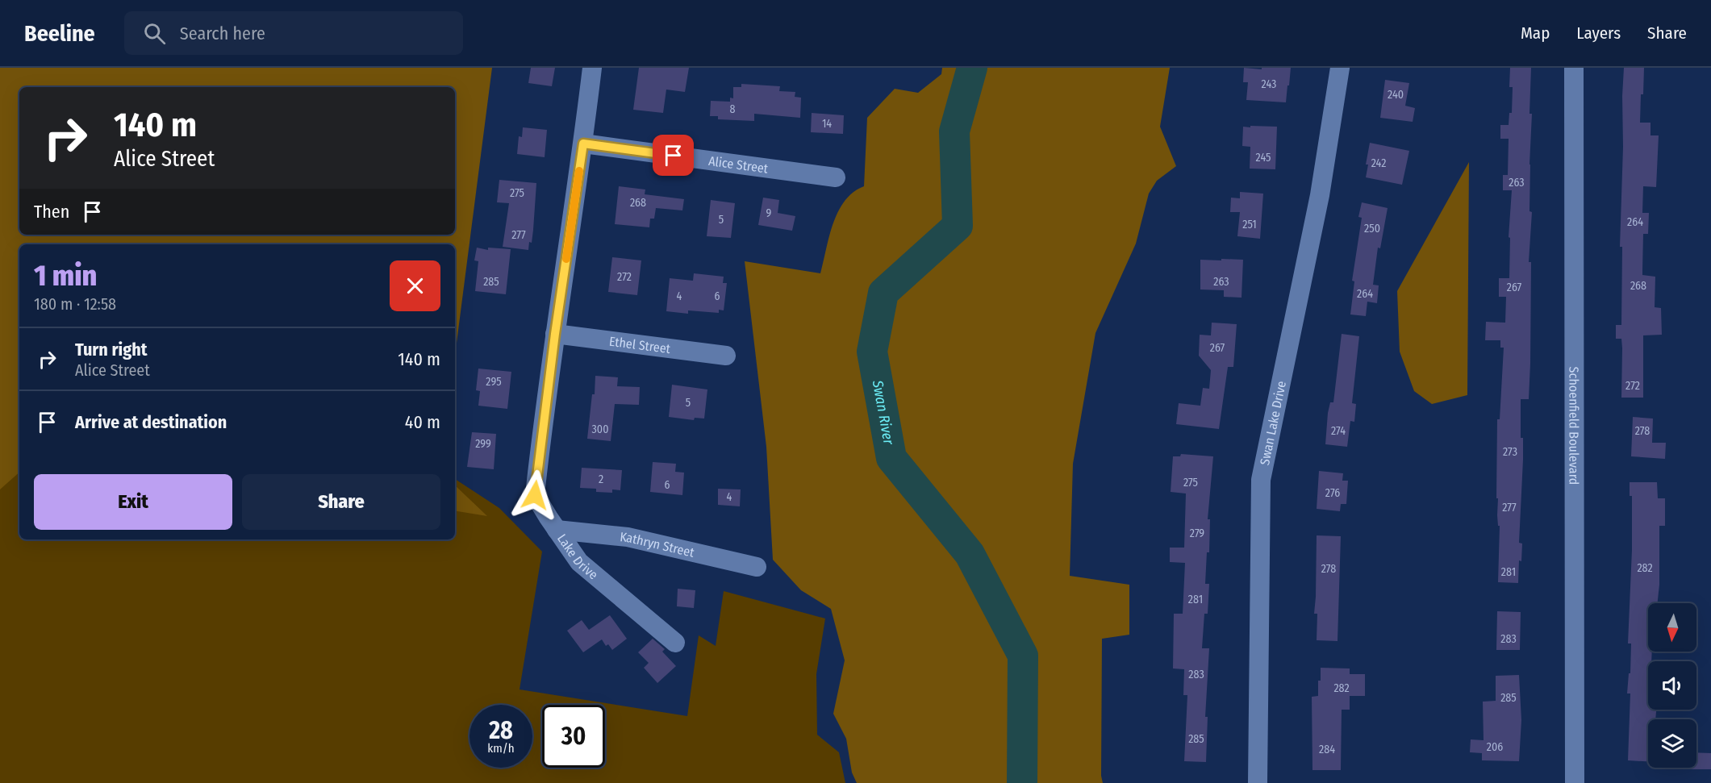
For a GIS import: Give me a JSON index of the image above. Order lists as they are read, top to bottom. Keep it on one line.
{"streets":{"street":["Alice Street","Ethel Street","Swan Lake Drive","Schoenfield Boulevard","Kathryn Street","Lake Drive"]},"crossings":[["Alice Street","Lake Drive"],["Ethel Street","Lake Drive"],["Kathryn Street","Lake Drive"]],"water":["Swan River"],"house_numbers":["243","240","8","14","245","242","263","275","268","9","5","264","251","250","277","272","285","263","268","267","264","4","6","267","295","272","5","300","274","278","299","273","2","275","6","276","4","277","279","282","278","281","281","283","283","282","285","285","206","284"],"north":"bottom","page":{"header":"Beeline","search":"Search here","nav":["Map","Layers","Share"],"turn":["140 m","Alice Street"],"then":"Then","heading":["1 min","180 m · 12:58"],"list":[{"name":"Turn right","note":"Alice Street","value":"140 m"},{"name":"Arrive at destination","value":"40 m"}],"buttons":["Exit","Share"],"speed":"28 km/h","limit":"30"}}
